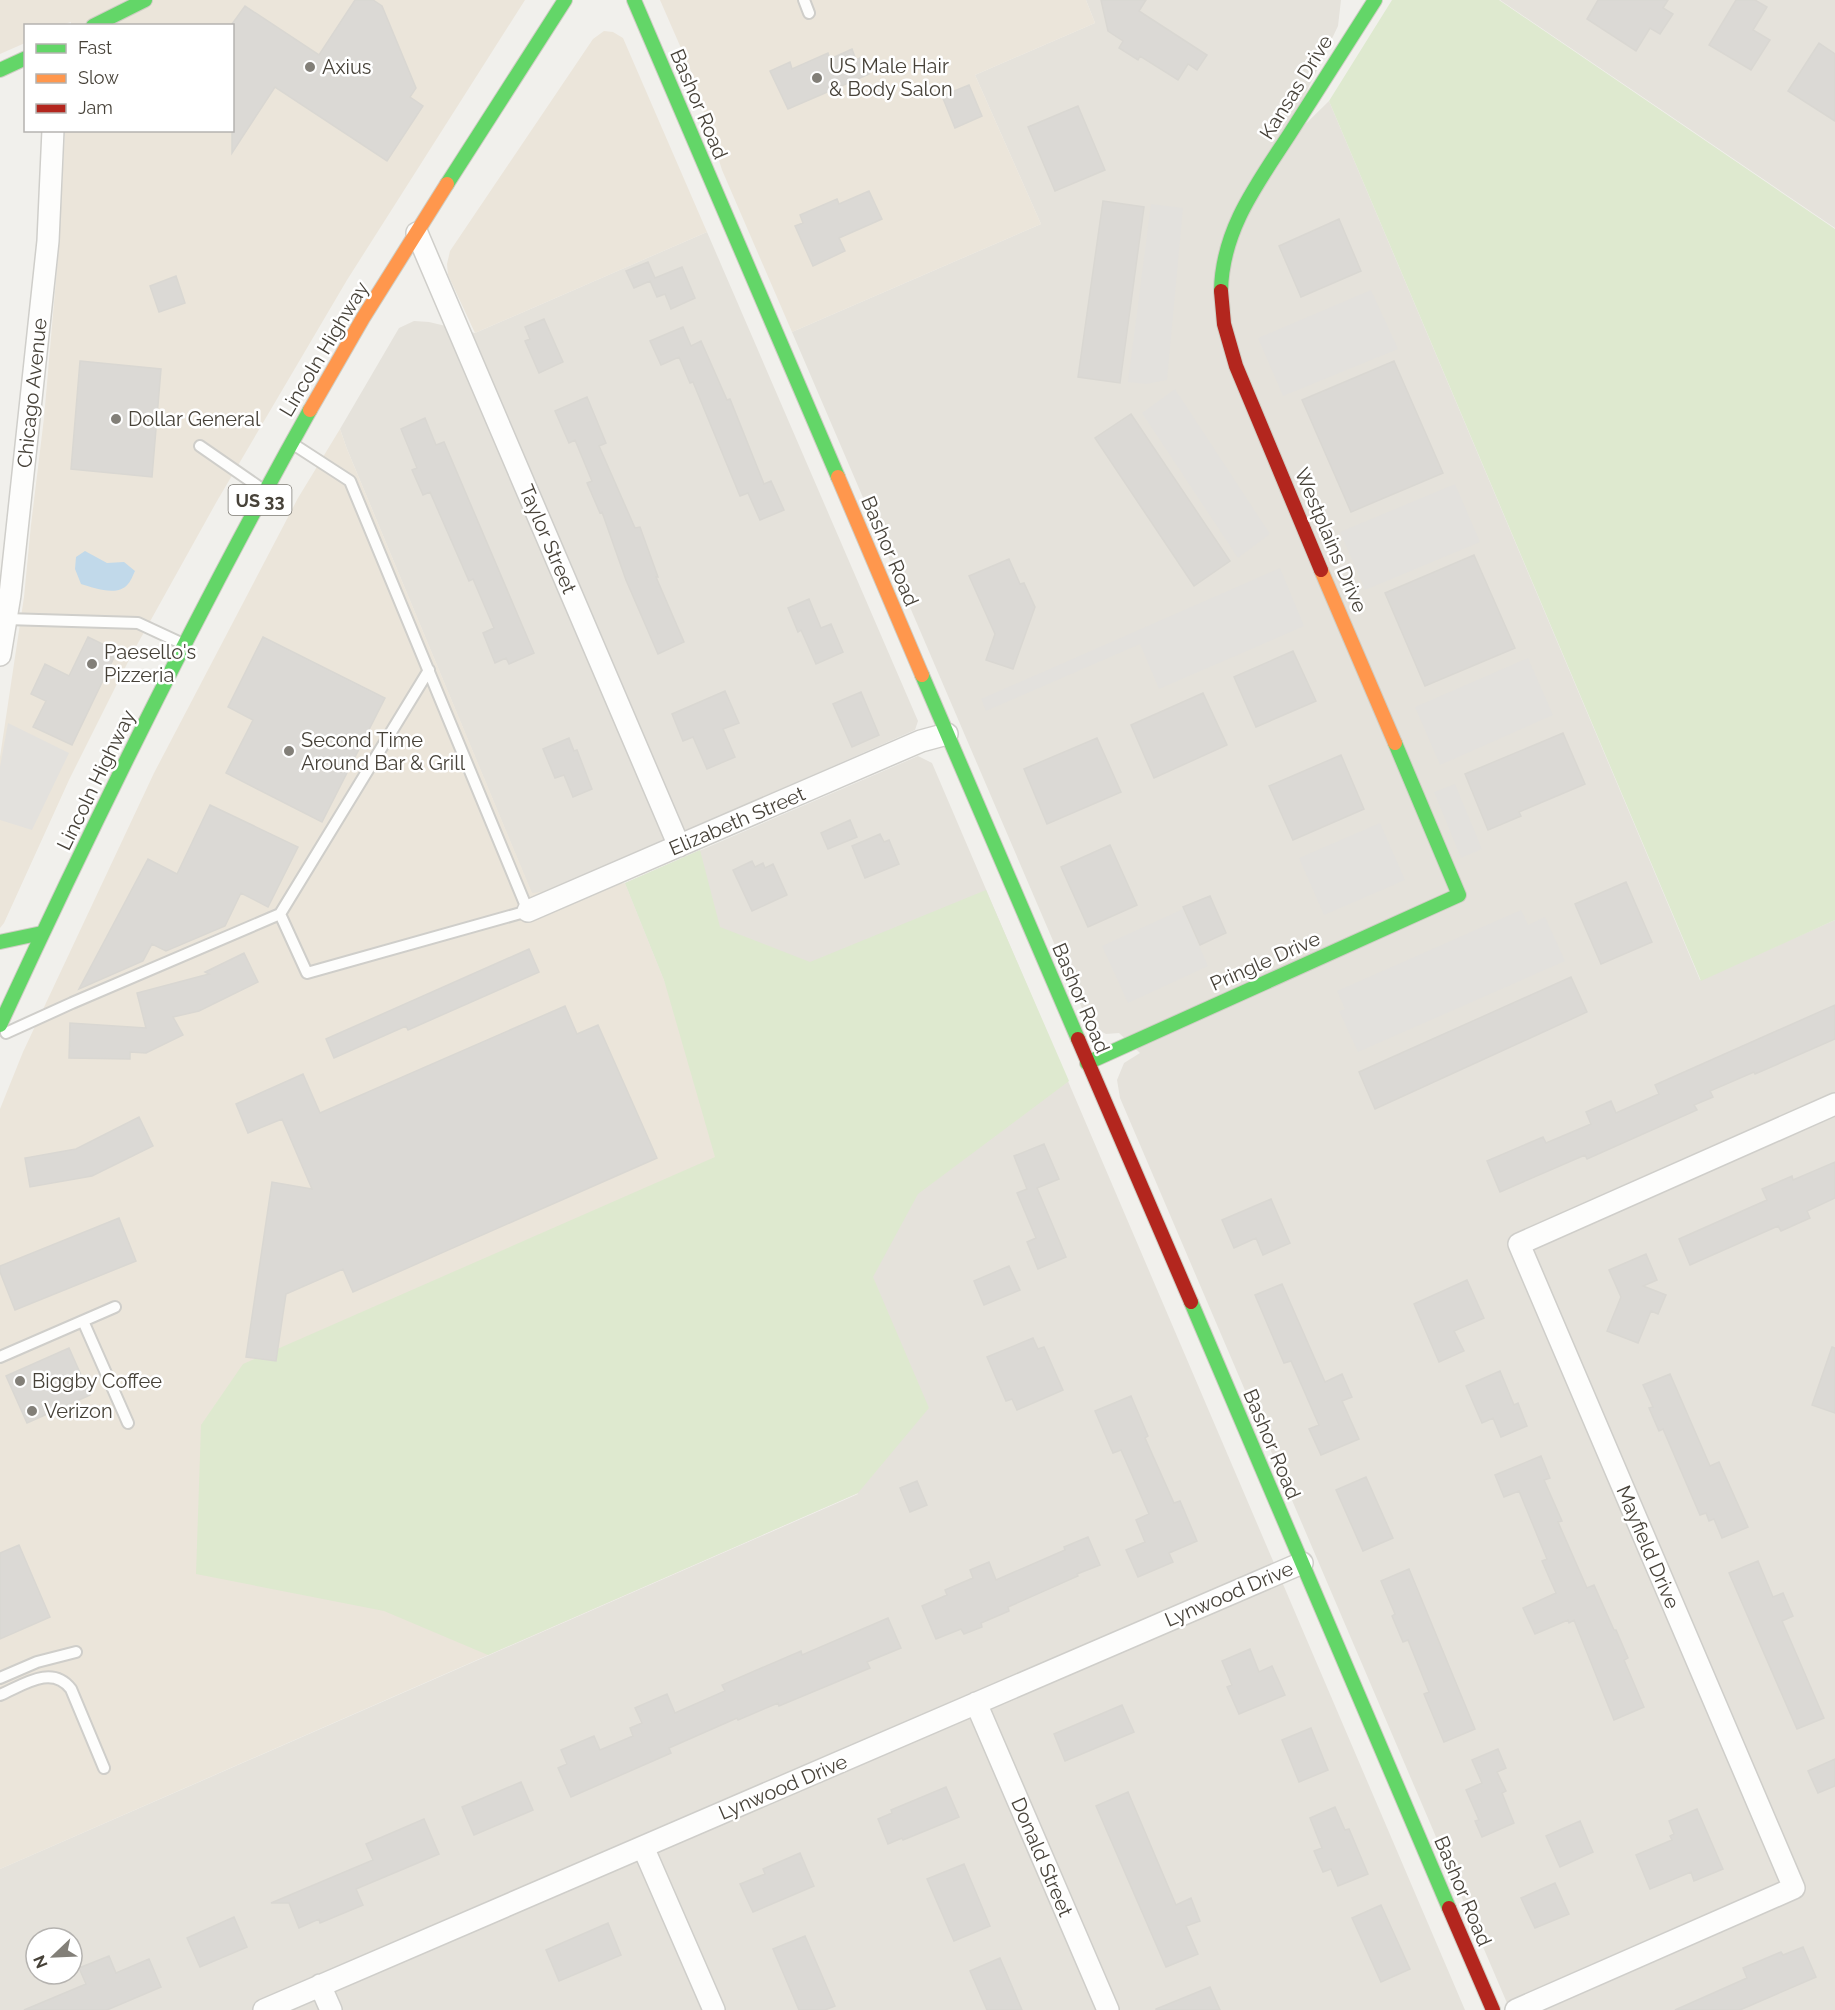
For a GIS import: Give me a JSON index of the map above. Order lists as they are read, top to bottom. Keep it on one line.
{"streets":{"main road":["Kansas Drive","Bashor Road","Lincoln Highway","US 33","Westplains Drive","Pringle Drive"],"street":["Chicago Avenue","Taylor Street","Elizabeth Street","Mayfield Drive","Lynwood Drive","Donald Street"]},"crossings":[["Kansas Drive","Westplains Drive"],["Bashor Road","Elizabeth Street"],["Bashor Road","Pringle Drive"],["Bashor Road","Lynwood Drive"],["Lincoln Highway","Taylor Street"],["Taylor Street","Elizabeth Street"],["Westplains Drive","Pringle Drive"],["Lynwood Drive","Donald Street"]],"places":["Axius","US Male Hair & Body Salon","Dollar General","Paesello's Pizzeria","Second Time Around Bar & Grill","Biggby Coffee","Verizon"],"legend":["Fast","Slow","Jam"],"north":"bottom left"}
